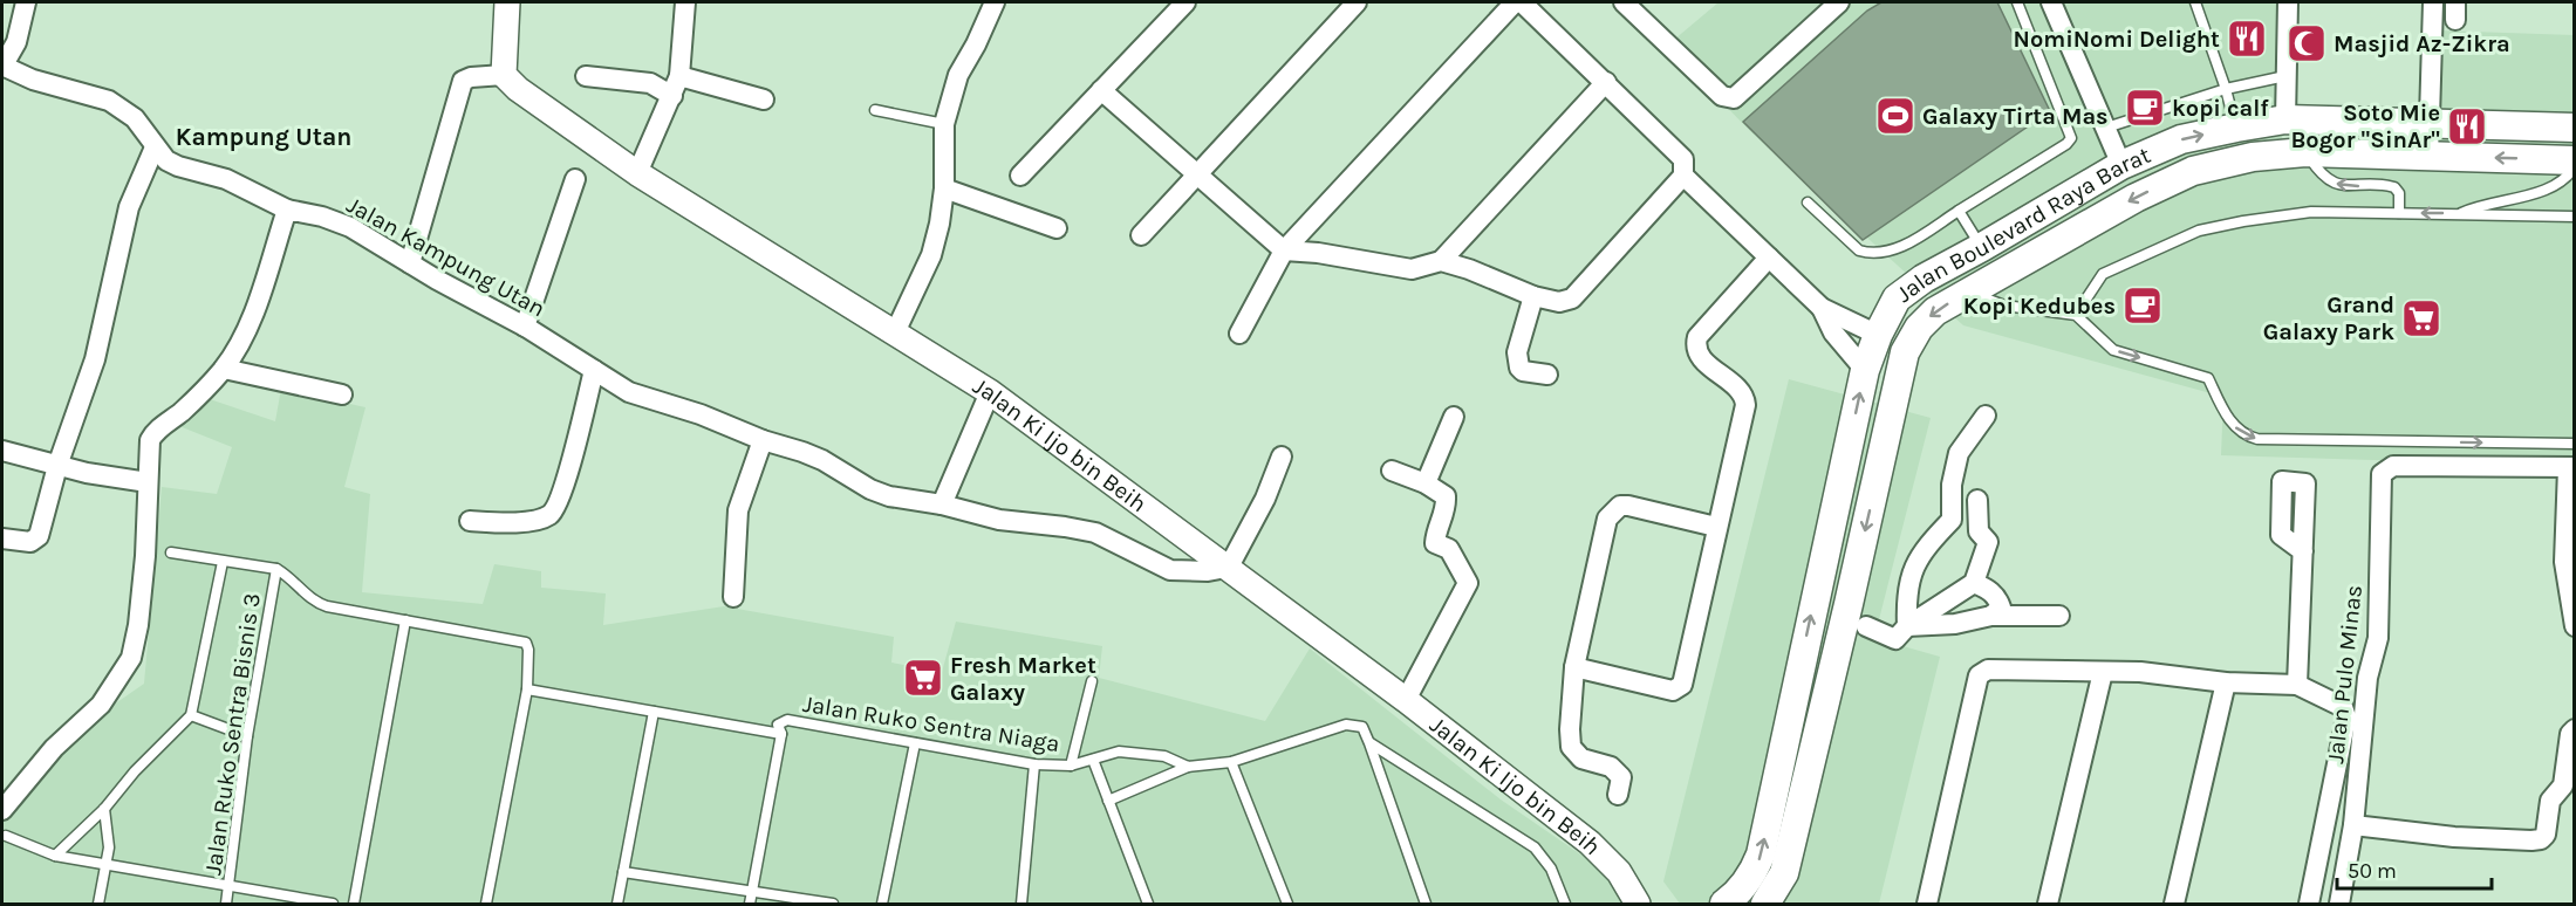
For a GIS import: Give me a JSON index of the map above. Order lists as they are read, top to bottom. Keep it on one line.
{"streets":{"main road":["Jalan Boulevard Raya Barat"],"street":["Jalan Kampung Utan","Jalan Ki Ijo bin Beih","Jalan Pulo Minas"],"lane":["Jalan Ruko Sentra Niaga","Jalan Ruko Sentra Bisnis 3"]},"crossings":[["Jalan Kampung Utan","Jalan Ki Ijo bin Beih"]],"districts":["Kampung Utan"],"places":{"restaurant":["NomiNomi Delight","Soto Mie Bogor \"SinAr\""],"mosque":["Masjid Az-Zikra"],"cafe":["kopi calf","Kopi Kedubes"],"sports":["Galaxy Tirta Mas"],"supermarket":["Grand Galaxy Park","Fresh Market Galaxy"]},"scale_bar":"50 m"}
